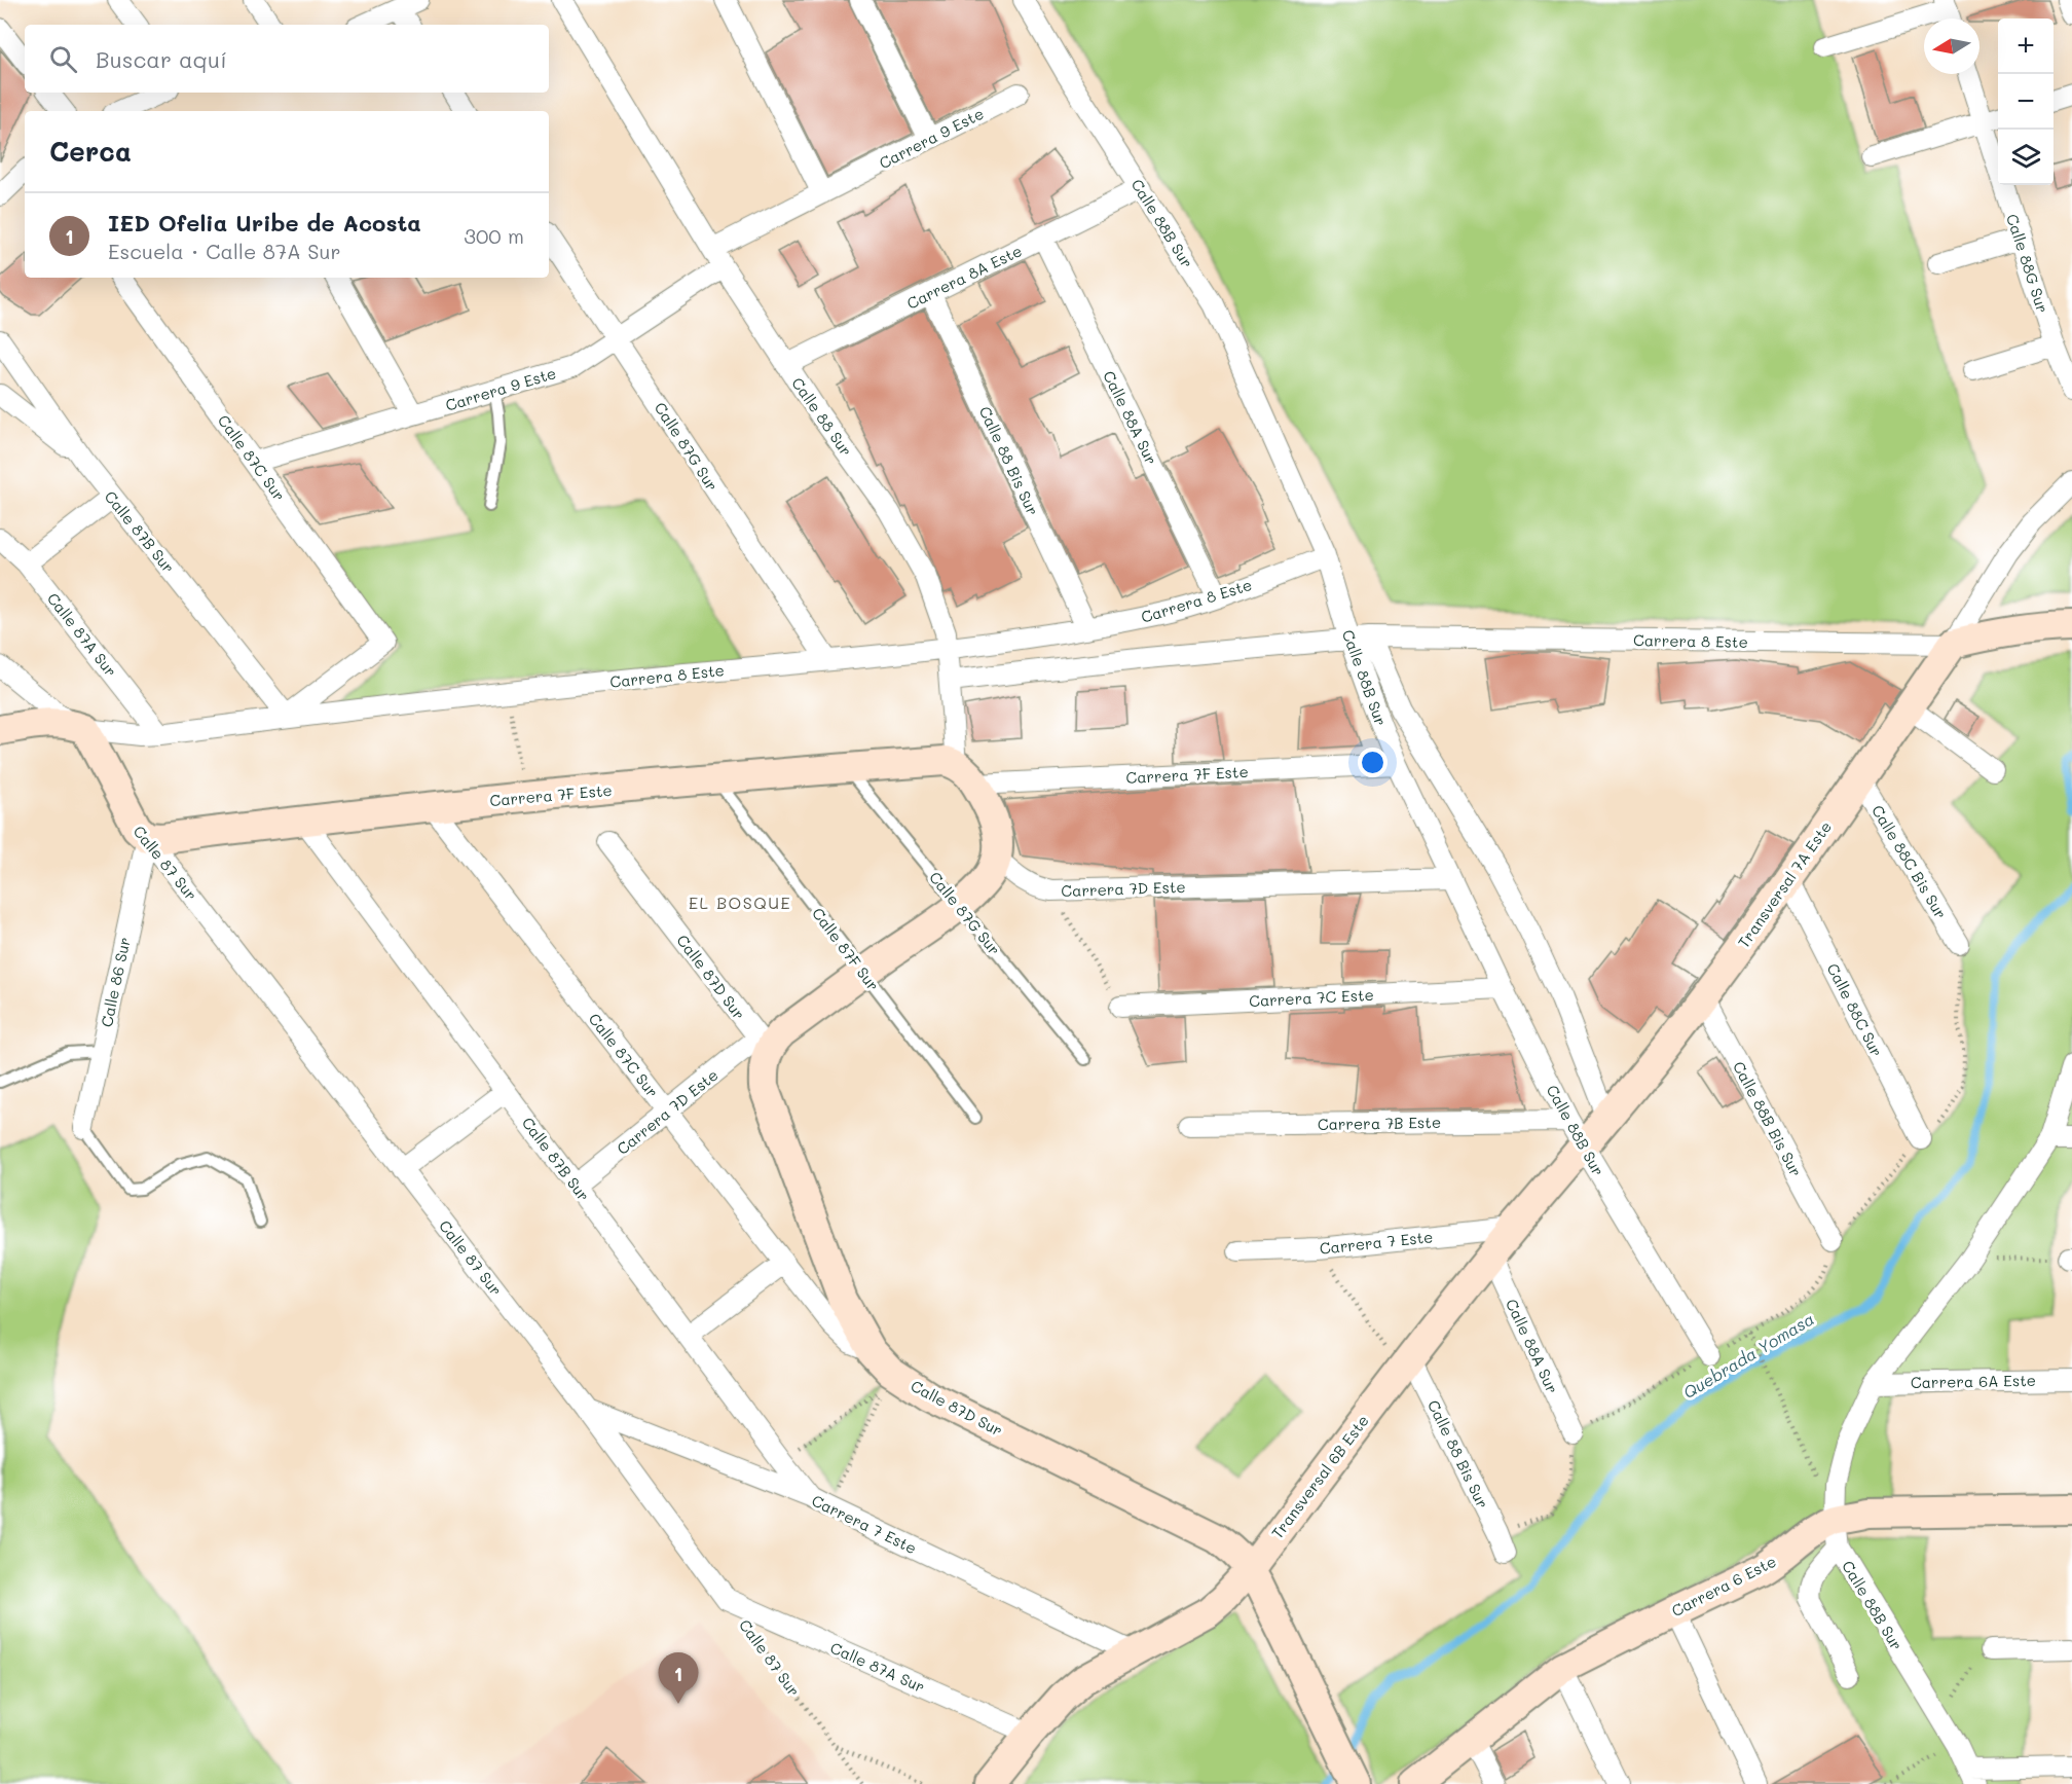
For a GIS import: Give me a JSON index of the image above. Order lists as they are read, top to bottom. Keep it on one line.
{"streets":{"street":["Carrera 9 Este","Calle 88B Sur","Calle 88G Sur","Carrera 8A Este","Calle 88 Sur","Calle 88A Sur","Calle 87G Sur","Calle 87C Sur","Calle 88 Bis Sur","Calle 87B Sur","Carrera 8 Este","Calle 87A Sur","Carrera 7F Este","Calle 88C Bis Sur","Calle 87 Sur","Transversal 7A Este","Carrera 7D Este","Calle 87D Sur","Calle 86 Sur","Carrera 7C Este","Calle 88C Sur","Calle 88B Bis Sur","Carrera 7B Este","Carrera 7 Este","Carrera 6A Este","Transversal 6B Este","Carrera 6 Este"],"lane":["Calle 87F Sur"]},"crossings":[["Carrera 9 Este","Calle 88 Sur"],["Carrera 9 Este","Calle 87G Sur"],["Carrera 9 Este","Calle 87C Sur"],["Calle 88B Sur","Carrera 8A Este"],["Calle 88B Sur","Carrera 8 Este"],["Calle 88B Sur","Carrera 7F Este"],["Calle 88B Sur","Transversal 7A Este"],["Calle 88B Sur","Carrera 7D Este"],["Calle 88B Sur","Carrera 7C Este"],["Calle 88B Sur","Carrera 7B Este"],["Calle 88B Sur","Transversal 6B Este"],["Calle 88B Sur","Carrera 6 Este"],["Carrera 8A Este","Calle 88 Sur"],["Carrera 8A Este","Calle 88A Sur"],["Carrera 8A Este","Calle 88 Bis Sur"],["Calle 88 Sur","Carrera 8 Este"],["Calle 88 Sur","Carrera 7F Este"],["Calle 88A Sur","Carrera 8 Este"],["Calle 88A Sur","Transversal 6B Este"],["Calle 87G Sur","Carrera 8 Este"],["Calle 87G Sur","Carrera 7F Este"],["Calle 87G Sur","Carrera 7D Este"],["Calle 87C Sur","Calle 87B Sur"],["Calle 87C Sur","Carrera 8 Este"],["Calle 87C Sur","Carrera 7F Este"],["Calle 87C Sur","Carrera 7D Este"],["Calle 87C Sur","Calle 87D Sur"],["Calle 88 Bis Sur","Carrera 8 Este"],["Calle 88 Bis Sur","Transversal 6B Este"],["Calle 87B Sur","Carrera 8 Este"],["Calle 87B Sur","Carrera 7F Este"],["Calle 87B Sur","Carrera 7D Este"],["Calle 87B Sur","Carrera 7 Este"],["Carrera 8 Este","Calle 87A Sur"],["Carrera 8 Este","Calle 87 Sur"],["Carrera 8 Este","Transversal 7A Este"],["Calle 87A Sur","Calle 87 Sur"],["Calle 87A Sur","Transversal 6B Este"],["Carrera 7F Este","Calle 87 Sur"],["Carrera 7F Este","Calle 87F Sur"],["Carrera 7F Este","Calle 86 Sur"],["Calle 88C Bis Sur","Transversal 7A Este"],["Calle 87 Sur","Calle 86 Sur"],["Calle 87 Sur","Carrera 7 Este"],["Transversal 7A Este","Calle 88C Sur"],["Transversal 7A Este","Calle 88B Bis Sur"],["Transversal 7A Este","Transversal 6B Este"],["Carrera 7D Este","Calle 87F Sur"],["Carrera 7D Este","Calle 87D Sur"],["Calle 87D Sur","Transversal 6B Este"],["Carrera 7 Este","Transversal 6B Este"]],"districts":["EL BOSQUE"],"water":["Quebrada Yomasa"],"north":"left","page":{"map_buttons":["+","−"],"search":"Buscar aquí","heading":"Cerca","list":[{"mark":"1","name":"IED Ofelia Uribe de Acosta","note":"Escuela · Calle 87A Sur","value":"300 m"}],"pins":"1"}}
